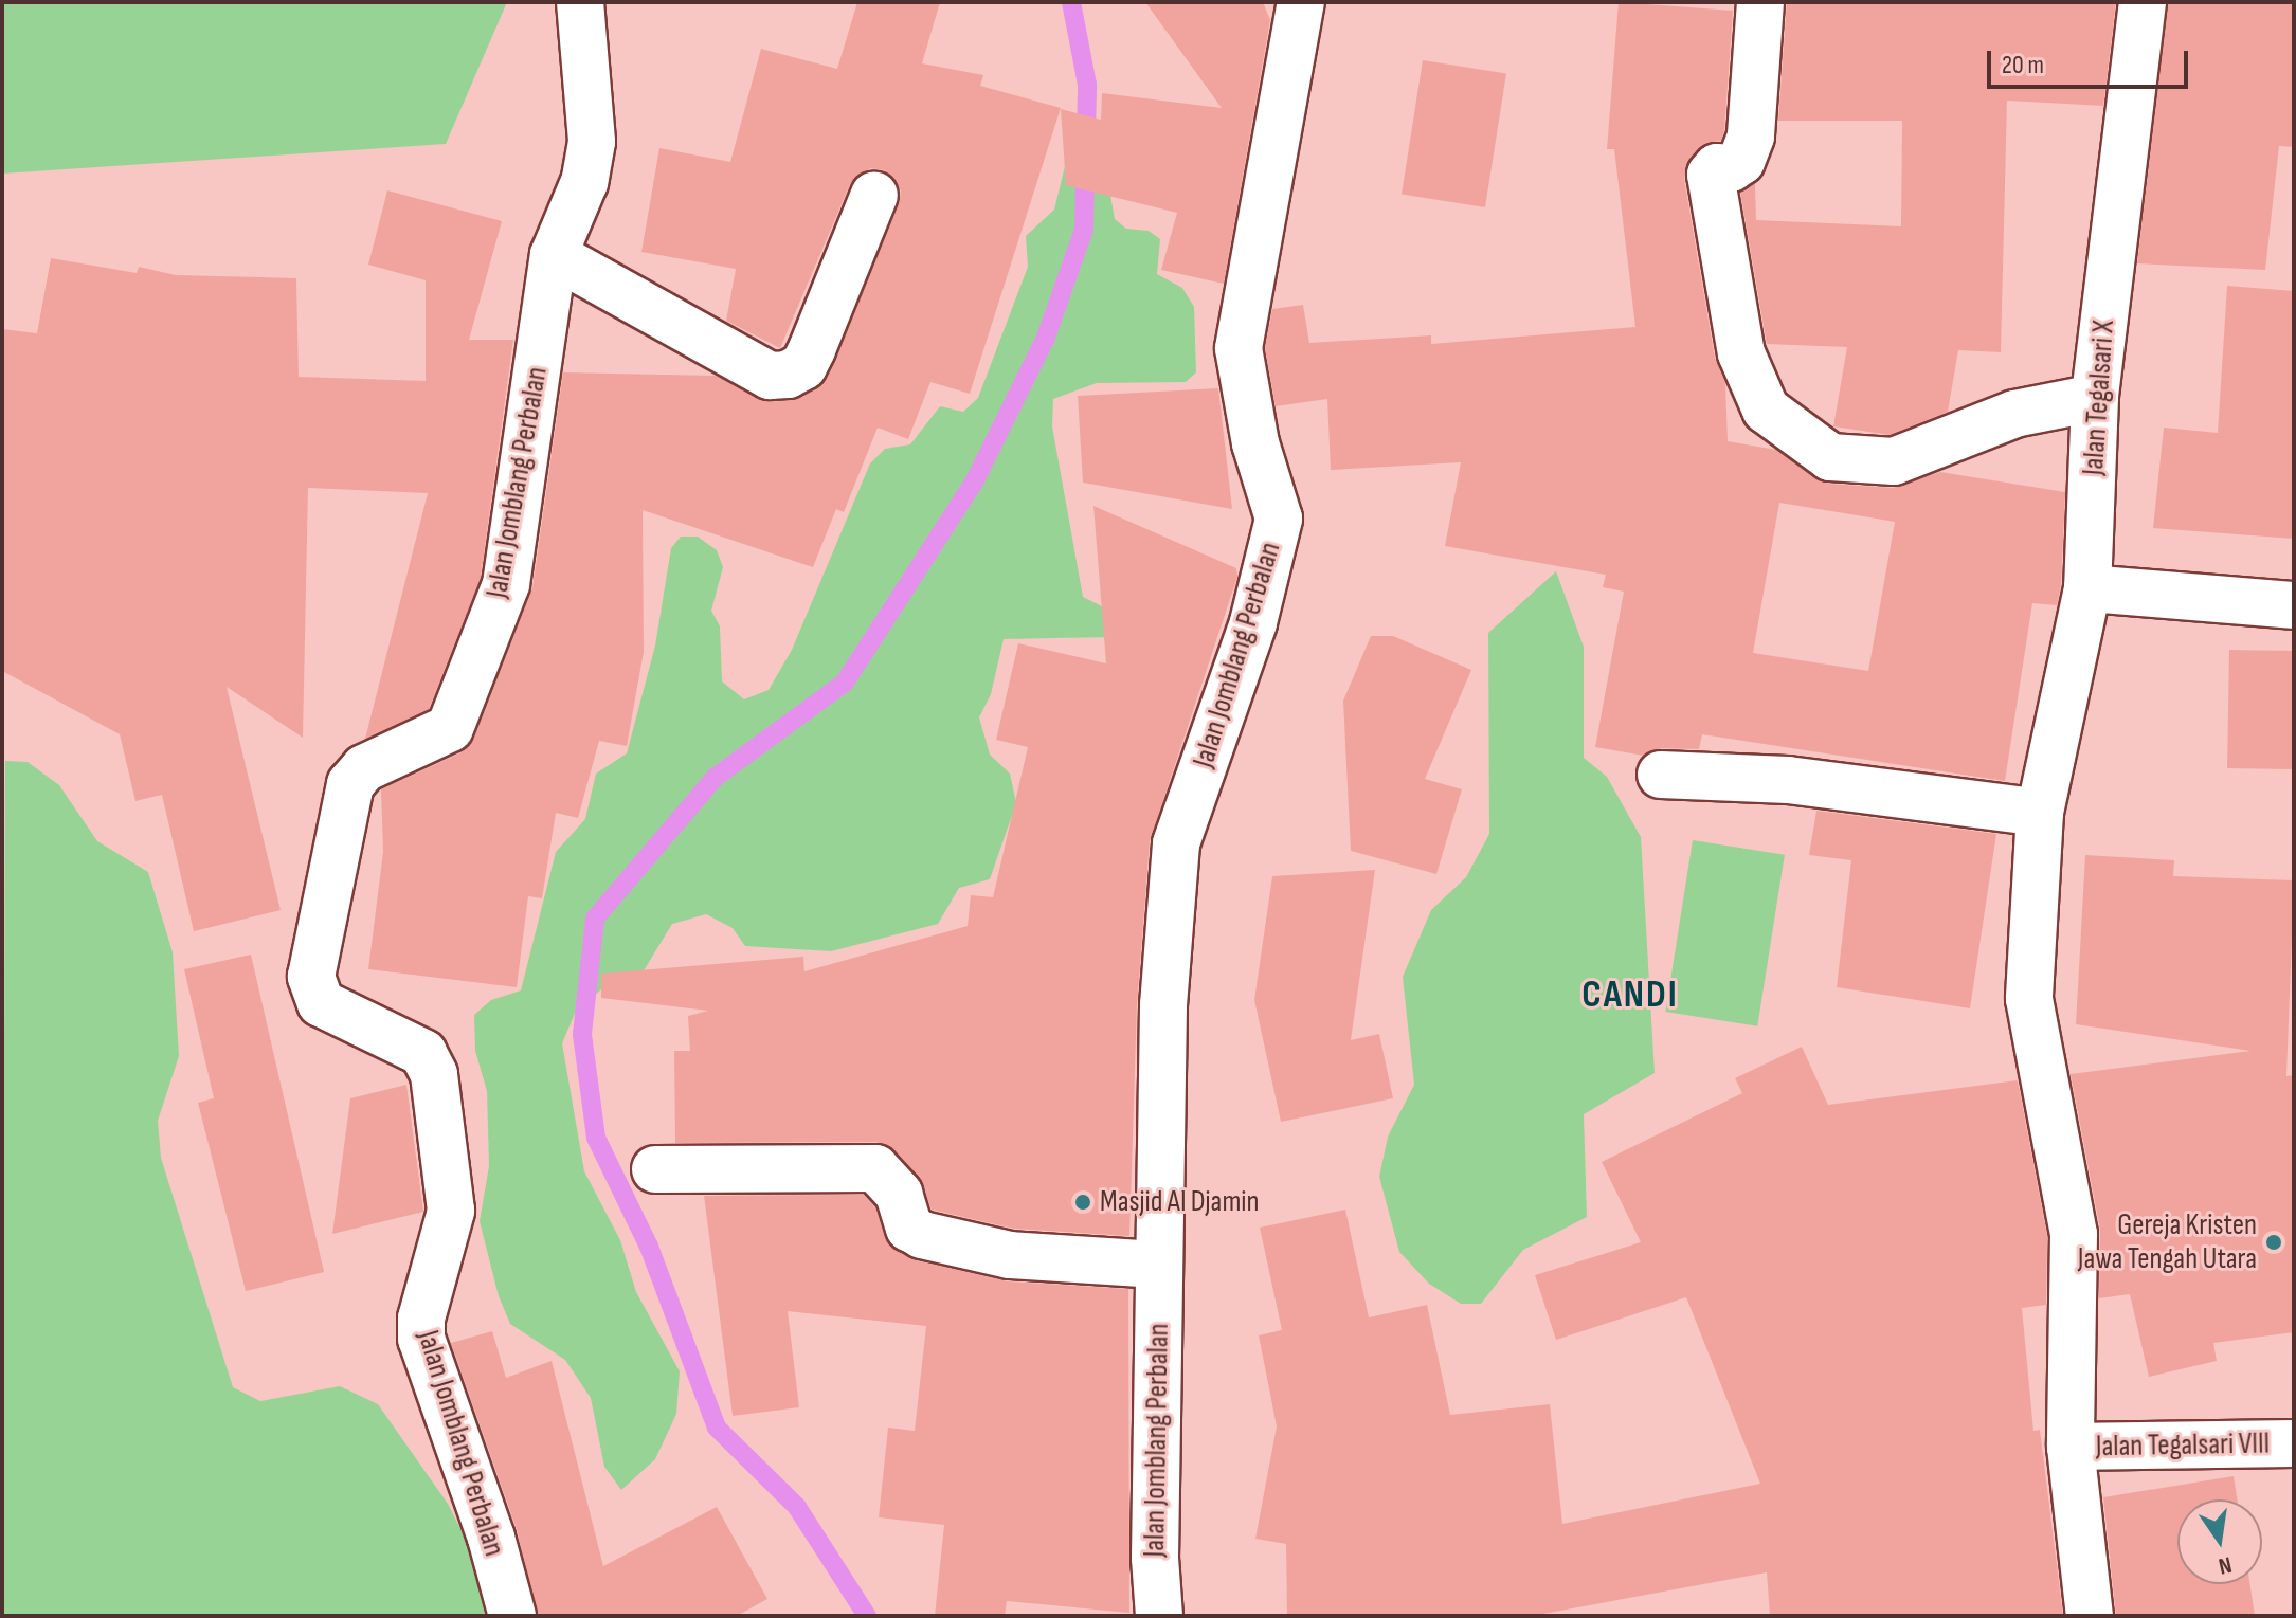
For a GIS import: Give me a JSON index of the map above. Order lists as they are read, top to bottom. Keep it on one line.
{"streets":{"street":["Jalan Tegalsari X","Jalan Jomblang Perbalan","Jalan Tegalsari VIII"]},"crossings":[["Jalan Tegalsari X","Jalan Tegalsari VIII"]],"districts":["CANDI"],"places":["Masjid Al Djamin","Gereja Kristen Jawa Tengah Utara"],"scale_bar":"20 m","north":"bottom"}
